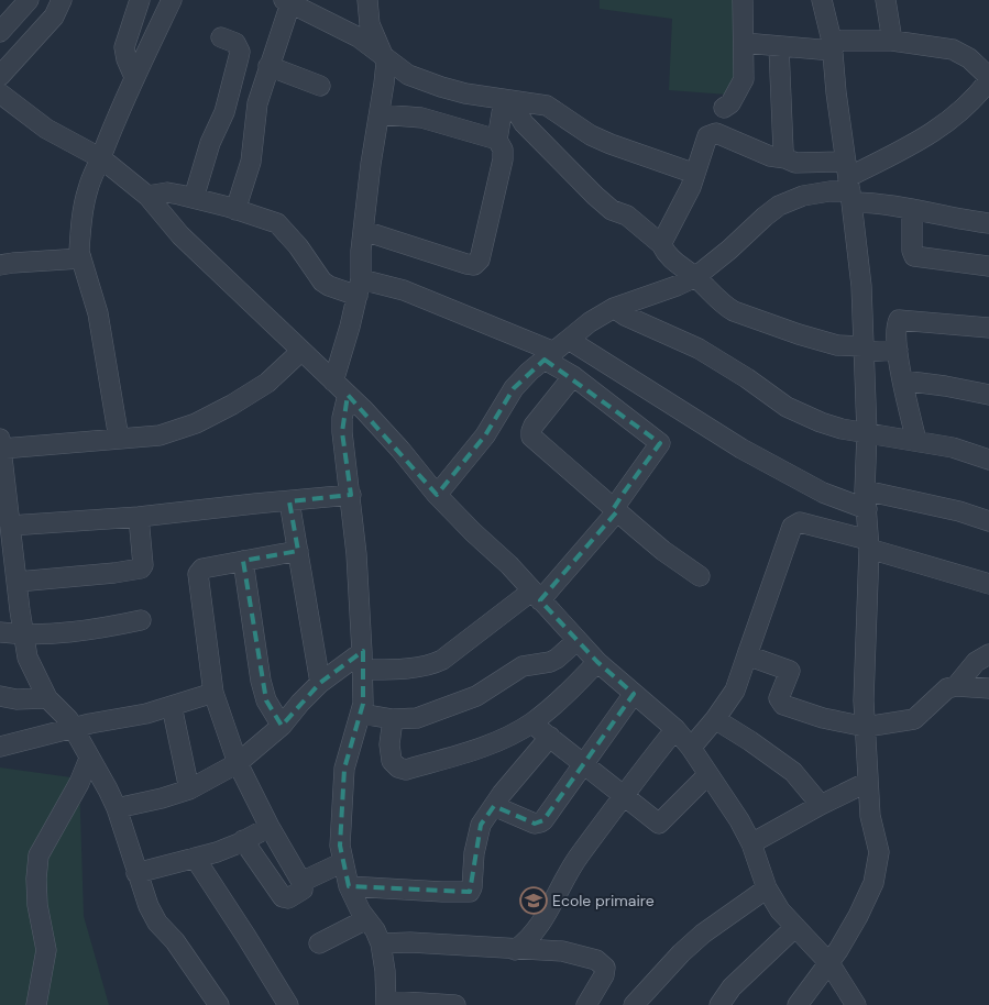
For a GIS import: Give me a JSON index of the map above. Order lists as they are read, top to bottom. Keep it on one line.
{"places":{"school or university":["Ecole primaire"]}}
